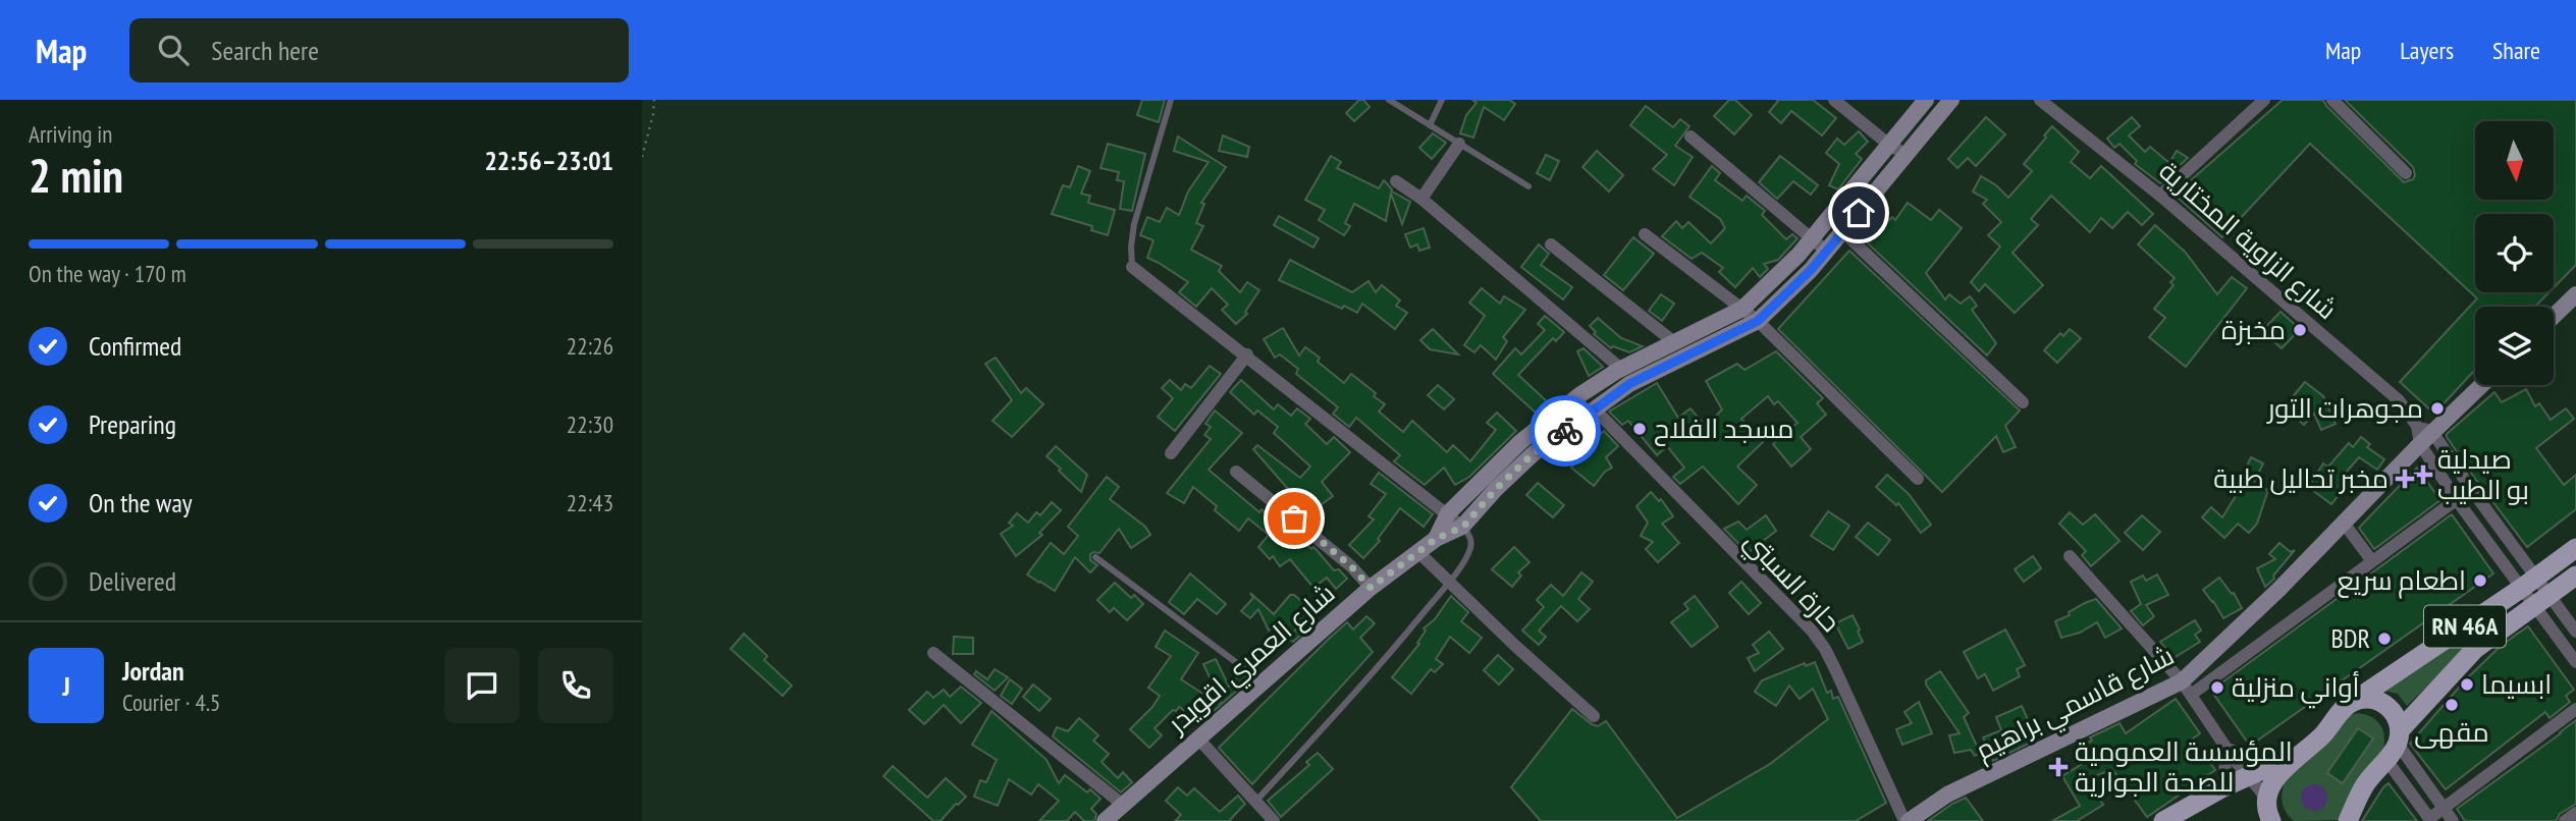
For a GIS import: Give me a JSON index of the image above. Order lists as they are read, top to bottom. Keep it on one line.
{"streets":{"main road":["RN 46A"],"street":["شارع الزاوية المختارية","حارة السبتي","شارع العمري اقويدر","شارع قاسمي براهيم"]},"crossings":[["شارع الزاوية المختارية","شارع قاسمي براهيم"],["حارة السبتي","شارع العمري اقويدر"],["حارة السبتي","شارع قاسمي براهيم"]],"places":{"other":["مخبزة","مجوهرات التور","مسجد الفلاح","اطعام سريع","BDR","ابسيما","أواني منزلية","مقهى"],"health":["صيدلية بو الطيب","مخبر تحاليل طبية","المؤسسة العمومية للصحة الجوارية"]},"north":"bottom","page":{"header":"Map","search":"Search here","nav":["Map","Layers","Share"],"heading":["2 min","Arriving in","22:56–23:01"],"panel":["Jordan","Courier · 4.5"],"bar":"On the way · 170 m","list":[["Confirmed","22:26"],["Preparing","22:30"],["On the way","22:43"],"Delivered"],"round":"J"}}
